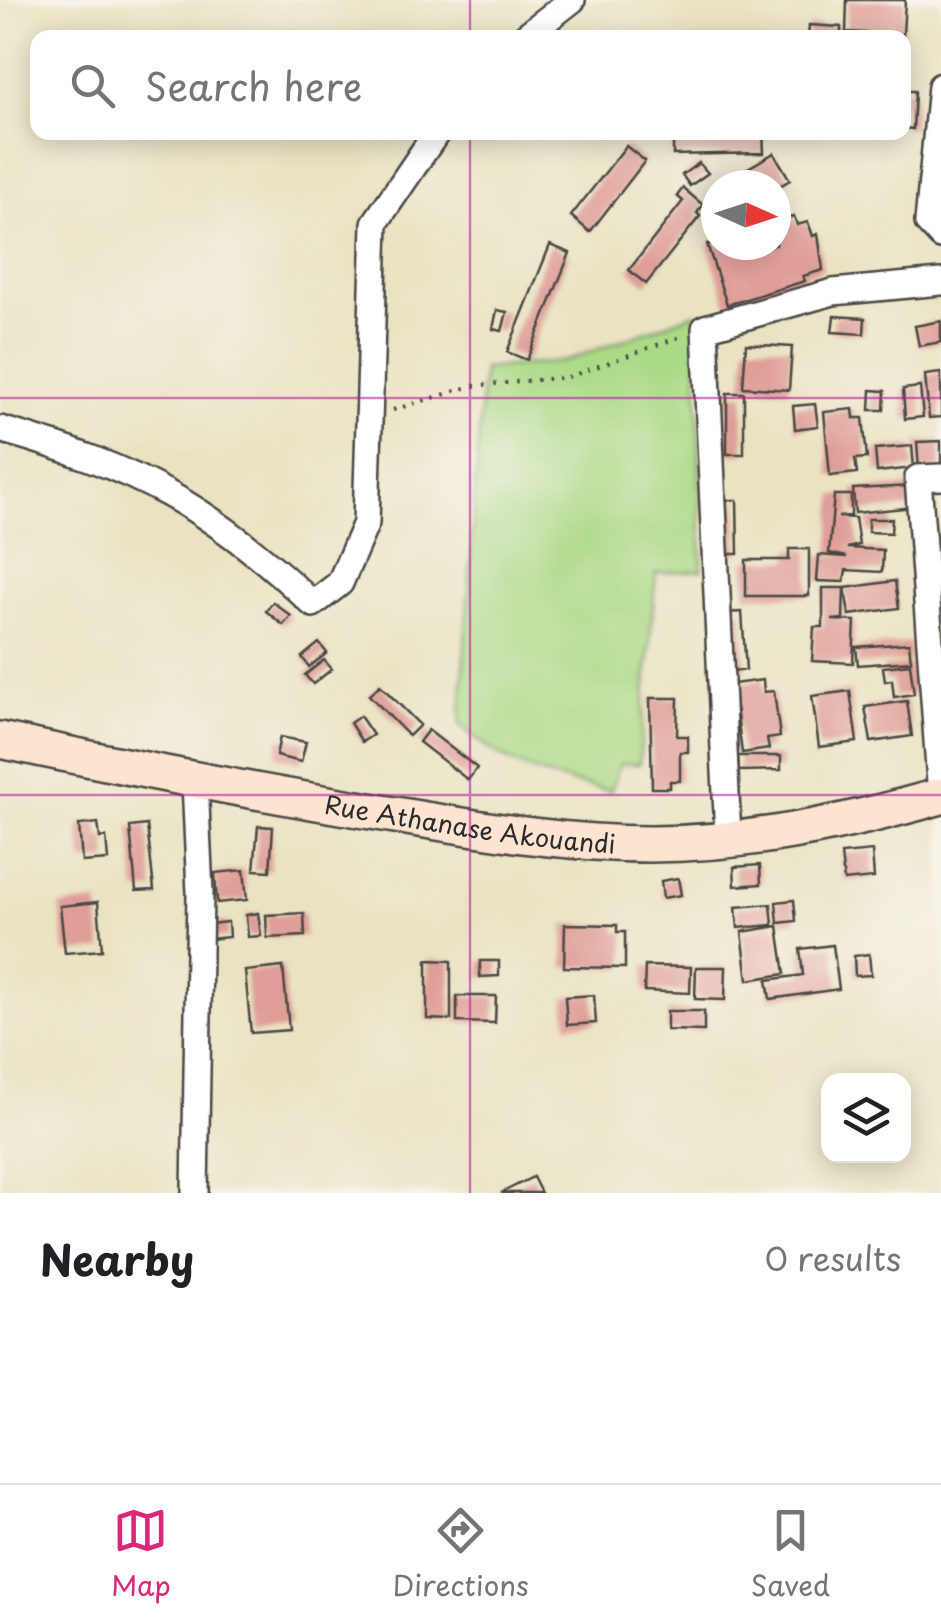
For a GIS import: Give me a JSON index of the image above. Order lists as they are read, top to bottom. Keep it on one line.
{"streets":{"street":["Rue Athanase Akouandi"]},"north":"right","page":{"search":"Search here","heading":["Nearby","0 results"],"nav":["Map","Directions","Saved"]}}
